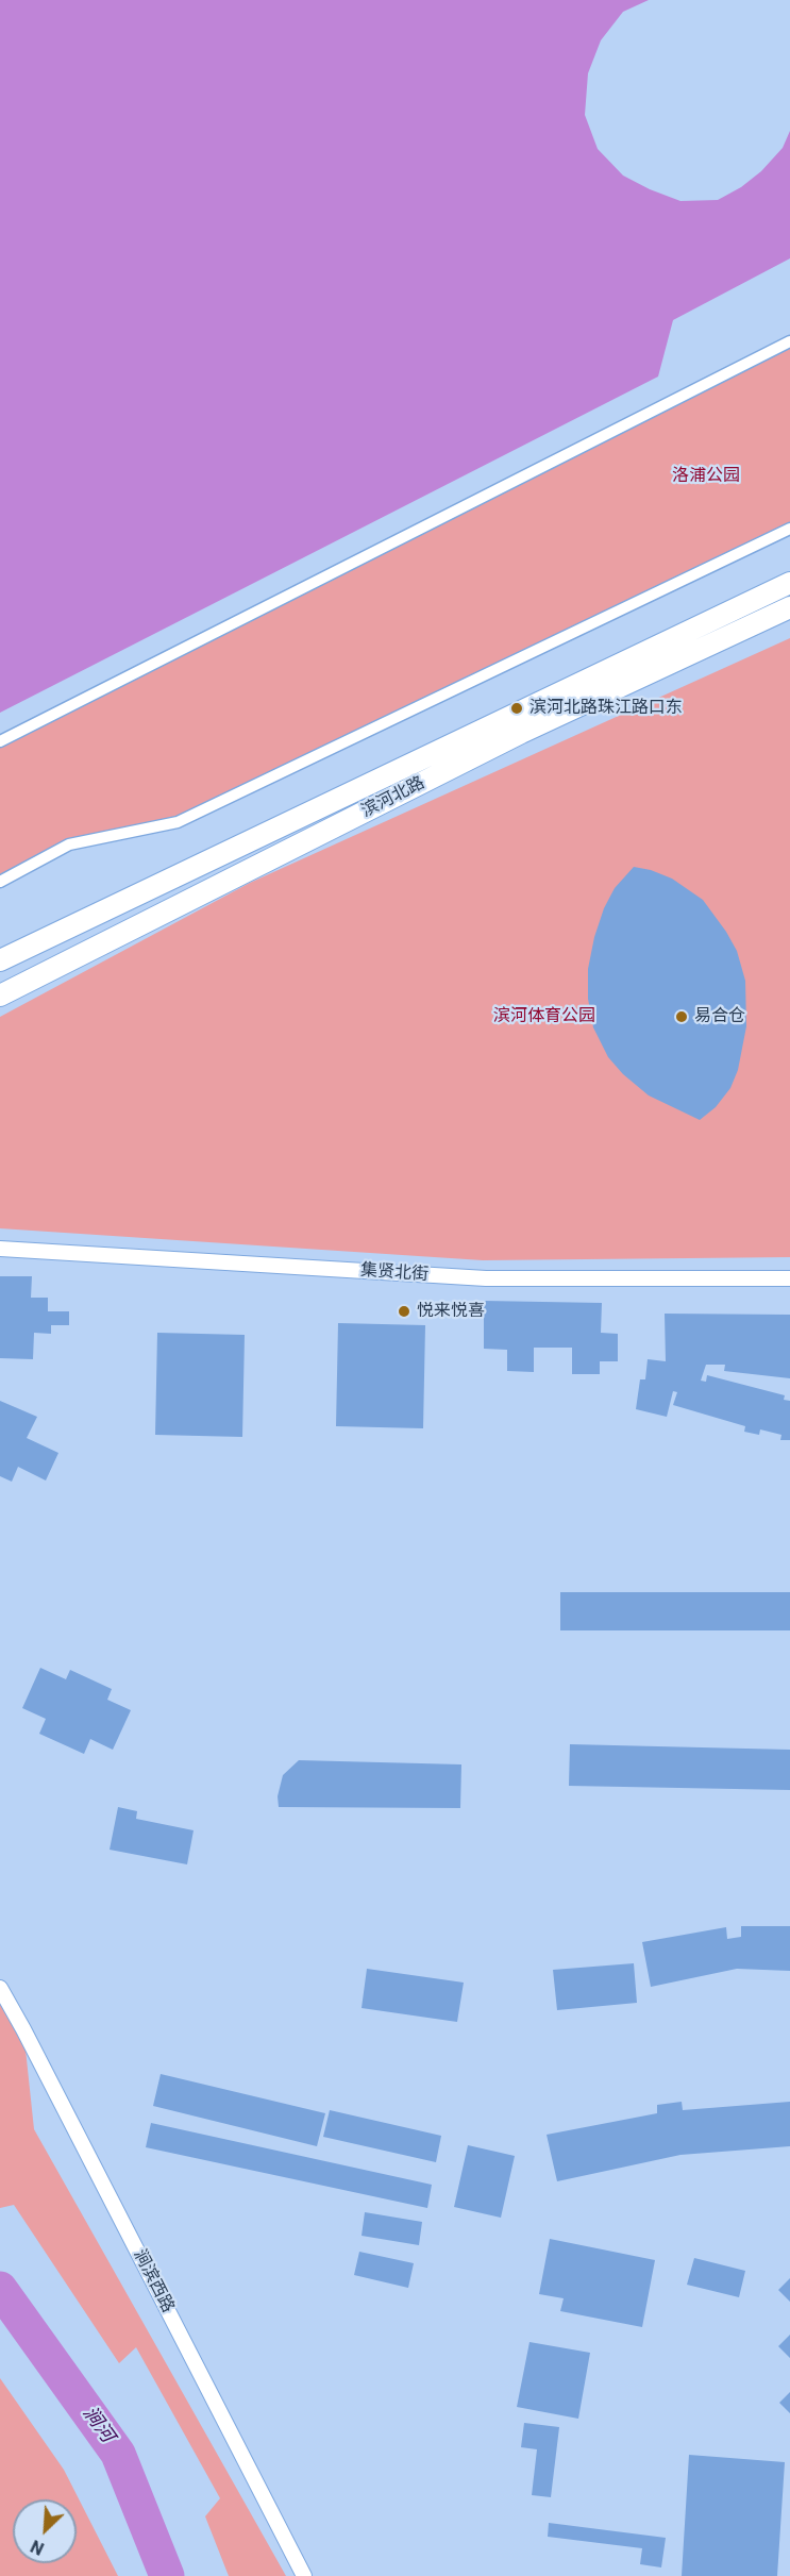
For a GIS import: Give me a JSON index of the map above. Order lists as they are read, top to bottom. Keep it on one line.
{"streets":{"main road":["滨河北路"],"street":["集贤北街","涧滨西路"]},"water":["涧河"],"parks":["洛浦公园","滨河体育公园"],"places":["滨河北路珠江路口东","易合仓","悦来悦喜"],"north":"bottom left"}
